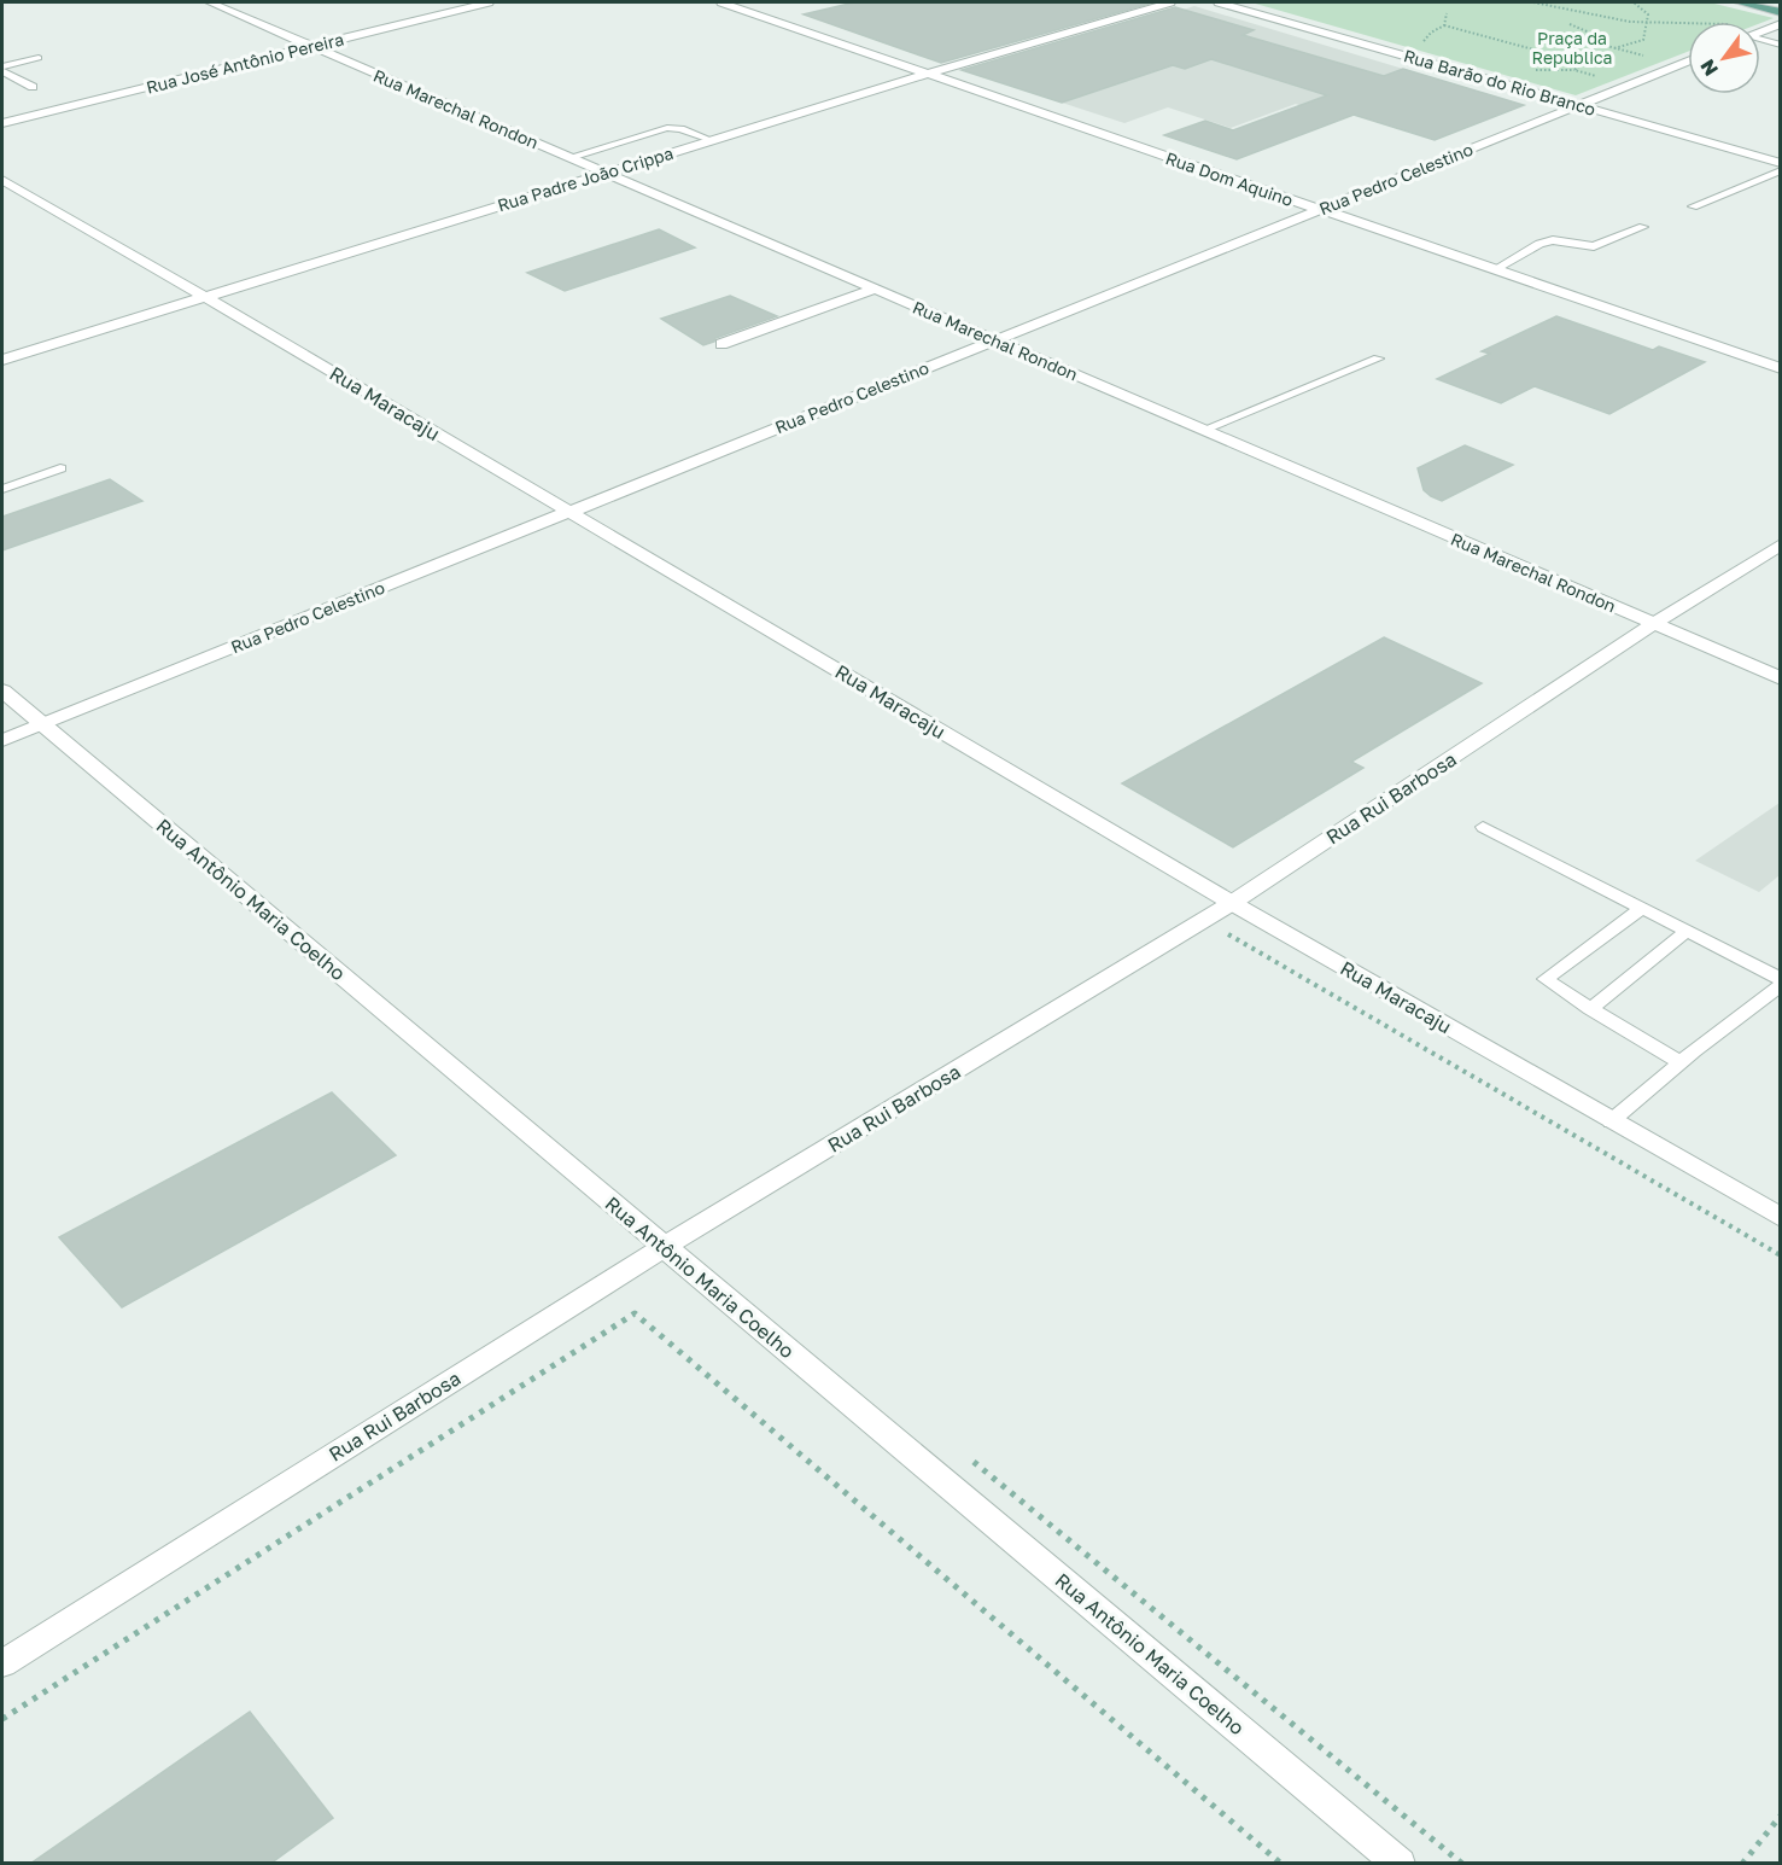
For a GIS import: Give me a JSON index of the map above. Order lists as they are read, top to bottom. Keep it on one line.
{"streets":{"street":["Rua José Antônio Pereira","Rua Barão do Rio Branco","Rua Marechal Rondon","Rua Padre João Crippa","Rua Dom Aquino","Rua Pedro Celestino","Rua Maracaju","Rua Rui Barbosa","Rua Antônio Maria Coelho"]},"crossings":[["Rua José Antônio Pereira","Rua Marechal Rondon"],["Rua Barão do Rio Branco","Rua Pedro Celestino"],["Rua Marechal Rondon","Rua Padre João Crippa"],["Rua Marechal Rondon","Rua Pedro Celestino"],["Rua Marechal Rondon","Rua Rui Barbosa"],["Rua Padre João Crippa","Rua Dom Aquino"],["Rua Padre João Crippa","Rua Maracaju"],["Rua Dom Aquino","Rua Pedro Celestino"],["Rua Pedro Celestino","Rua Maracaju"],["Rua Pedro Celestino","Rua Antônio Maria Coelho"],["Rua Maracaju","Rua Rui Barbosa"],["Rua Rui Barbosa","Rua Antônio Maria Coelho"]],"parks":["Praça da Republica"],"north":"bottom left"}
